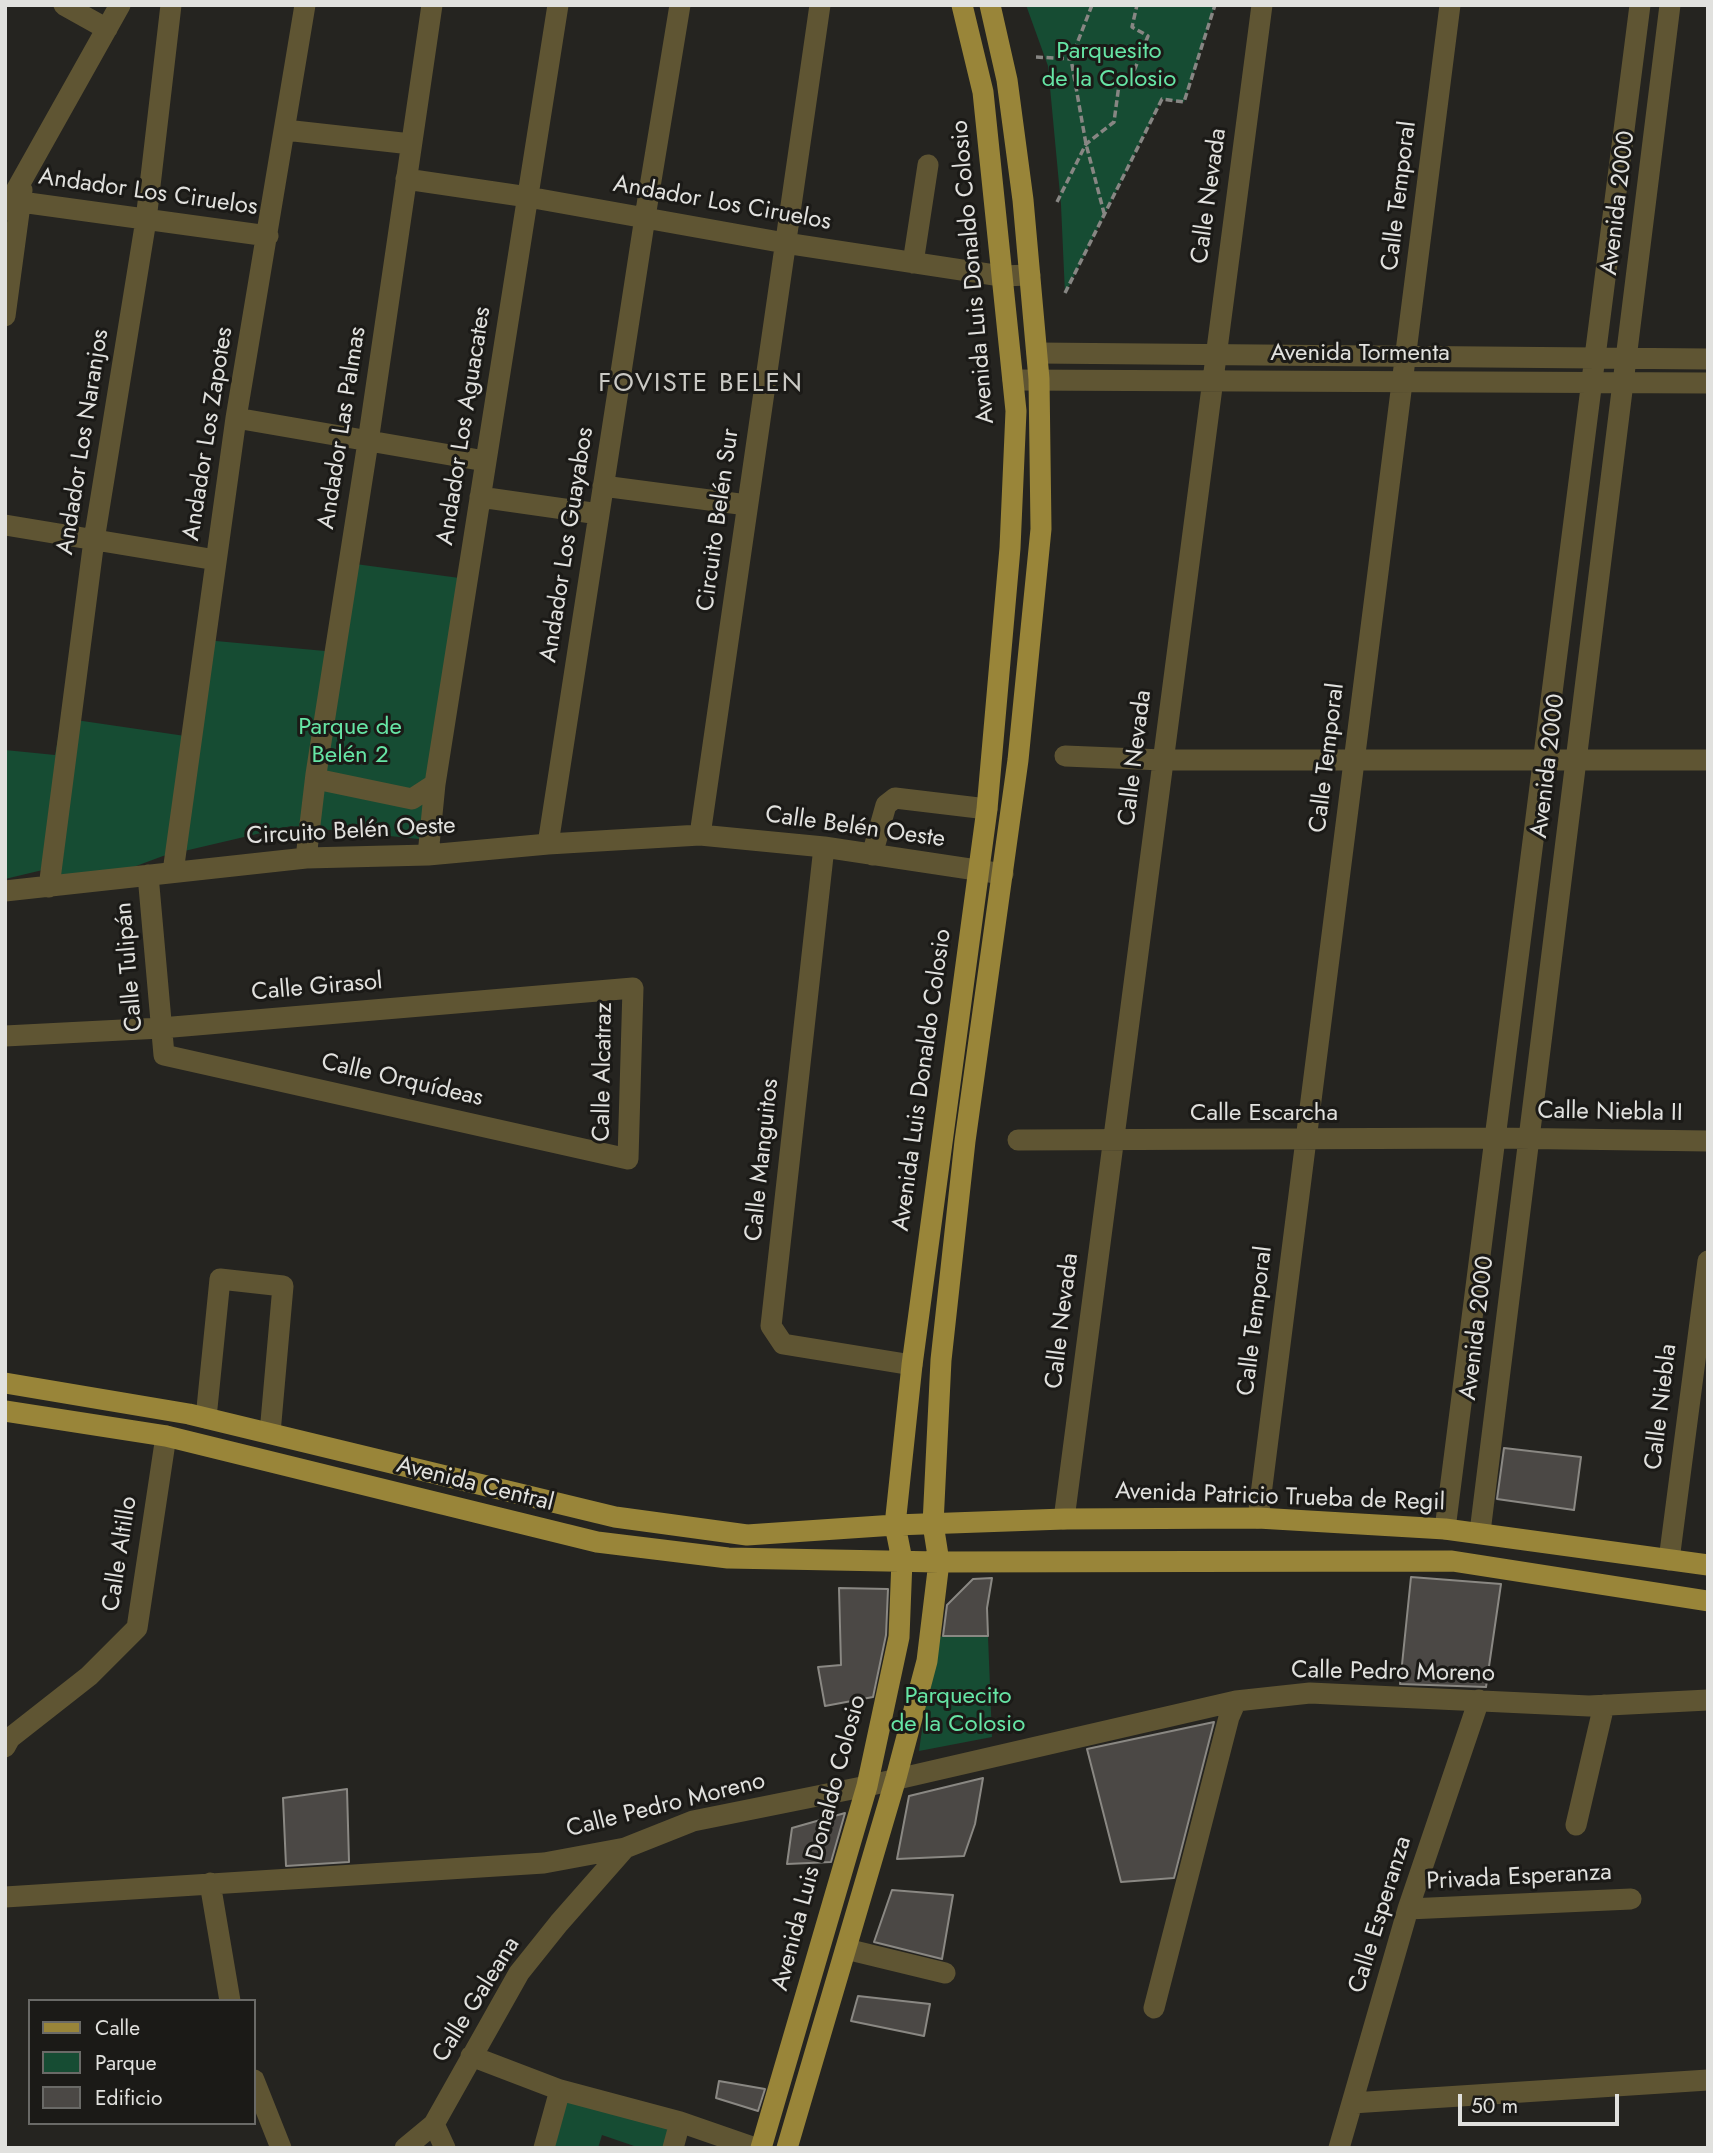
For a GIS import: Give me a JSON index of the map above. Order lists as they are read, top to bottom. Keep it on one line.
{"streets":{"main road":["Avenida Luis Donaldo Colosio","Avenida Central","Avenida Patricio Trueba de Regil"],"street":["Andador Los Ciruelos","Calle Nevada","Calle Temporal","Avenida 2000","Avenida Tormenta","Andador Los Aguacates","Andador Las Palmas","Andador Los Zapotes","Andador Los Naranjos","Circuito Belén Sur","Andador Los Guayabos","Calle Belén Oeste","Circuito Belén Oeste","Calle Tulipán","Calle Girasol","Calle Alcatraz","Calle Orquídeas","Calle Niebla II","Calle Escarcha","Calle Manguitos","Calle Niebla","Calle Altillo","Calle Pedro Moreno","Privada Esperanza","Calle Esperanza","Calle Galeana"]},"crossings":[["Andador Los Ciruelos","Avenida Luis Donaldo Colosio"],["Andador Los Ciruelos","Andador Los Aguacates"],["Andador Los Ciruelos","Andador Las Palmas"],["Andador Los Ciruelos","Andador Los Zapotes"],["Andador Los Ciruelos","Andador Los Naranjos"],["Andador Los Ciruelos","Circuito Belén Sur"],["Andador Los Ciruelos","Andador Los Guayabos"],["Calle Nevada","Avenida Tormenta"],["Calle Nevada","Calle Escarcha"],["Calle Nevada","Avenida Patricio Trueba de Regil"],["Calle Temporal","Avenida Tormenta"],["Calle Temporal","Calle Escarcha"],["Calle Temporal","Avenida Patricio Trueba de Regil"],["Avenida 2000","Avenida Tormenta"],["Avenida 2000","Calle Niebla II"],["Avenida 2000","Calle Escarcha"],["Avenida 2000","Avenida Patricio Trueba de Regil"],["Avenida Luis Donaldo Colosio","Avenida Tormenta"],["Avenida Luis Donaldo Colosio","Calle Belén Oeste"],["Avenida Luis Donaldo Colosio","Calle Manguitos"],["Avenida Luis Donaldo Colosio","Avenida Central"],["Avenida Luis Donaldo Colosio","Calle Pedro Moreno"],["Andador Los Aguacates","Circuito Belén Oeste"],["Andador Las Palmas","Circuito Belén Oeste"],["Andador Los Zapotes","Circuito Belén Oeste"],["Andador Los Naranjos","Circuito Belén Oeste"],["Circuito Belén Sur","Calle Belén Oeste"],["Circuito Belén Sur","Circuito Belén Oeste"],["Andador Los Guayabos","Circuito Belén Oeste"],["Calle Belén Oeste","Circuito Belén Oeste"],["Calle Belén Oeste","Calle Manguitos"],["Circuito Belén Oeste","Calle Tulipán"],["Calle Tulipán","Calle Girasol"],["Calle Tulipán","Calle Orquídeas"],["Calle Girasol","Calle Alcatraz"],["Calle Alcatraz","Calle Orquídeas"],["Calle Niebla II","Calle Escarcha"],["Calle Niebla","Avenida Patricio Trueba de Regil"],["Avenida Central","Avenida Patricio Trueba de Regil"],["Avenida Central","Calle Altillo"],["Calle Pedro Moreno","Calle Esperanza"],["Calle Pedro Moreno","Calle Galeana"],["Privada Esperanza","Calle Esperanza"]],"districts":["FOVISTE BELEN"],"parks":["Parquesito de la Colosio","Parque de Belén 2","Parquecito de la Colosio"],"legend":["Calle","Parque","Edificio"],"scale_bar":"50 m"}
